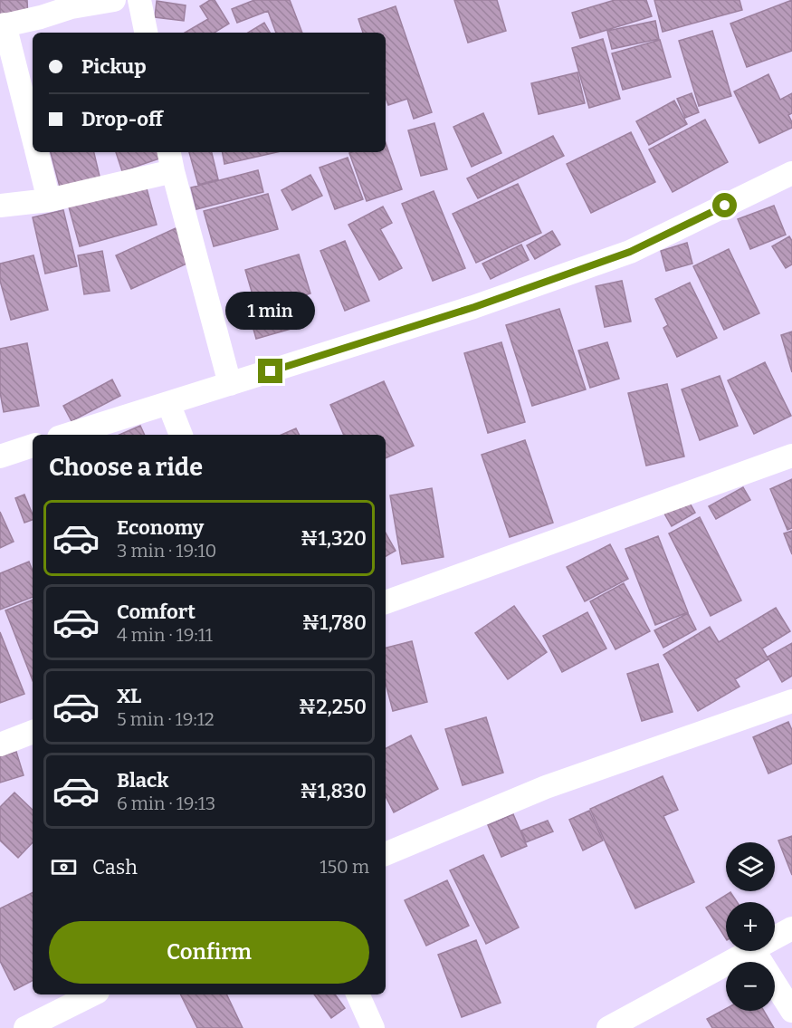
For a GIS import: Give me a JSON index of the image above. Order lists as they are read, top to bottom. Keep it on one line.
{"page":{"banner":["Pickup","Drop-off"],"bubble":"1 min","heading":"Choose a ride","list":[{"name":"Economy","note":"3 min · 19:10","value":"₦1,320"},{"name":"Comfort","note":"4 min · 19:11","value":"₦1,780"},{"name":"XL","note":"5 min · 19:12","value":"₦2,250"},{"name":"Black","note":"6 min · 19:13","value":"₦1,830"}],"pay":["Cash","150 m"],"map_buttons":["+","−"],"buttons":"Confirm"}}
